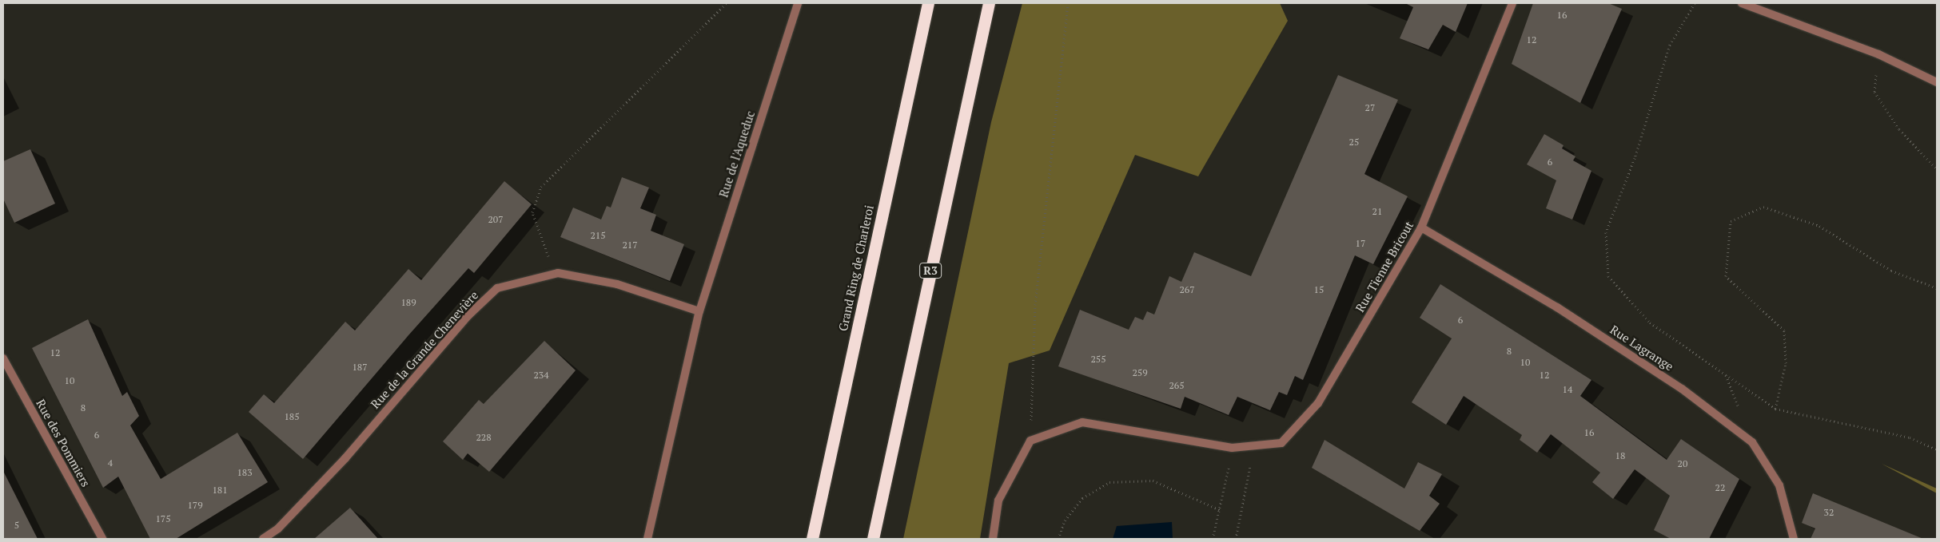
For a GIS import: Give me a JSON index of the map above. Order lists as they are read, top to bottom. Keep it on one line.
{"streets":{"highway":["Grand Ring de Charleroi","R3"],"street":["Rue de l'Aqueduc","Rue Tienne Bricout","Rue Lagrange","Rue de la Grande Chenevière","Rue des Pommiers"]},"crossings":[["Rue de l'Aqueduc","Rue de la Grande Chenevière"],["Rue Tienne Bricout","Rue Lagrange"]],"house_numbers":["16","12","27","25","6","21","207","215","17","217","267","15","189","6","8","12","255","10","187","259","234","12","10","265","14","8","185","16","6","228","18","4","20","183","22","181","179","32","175","5"]}
